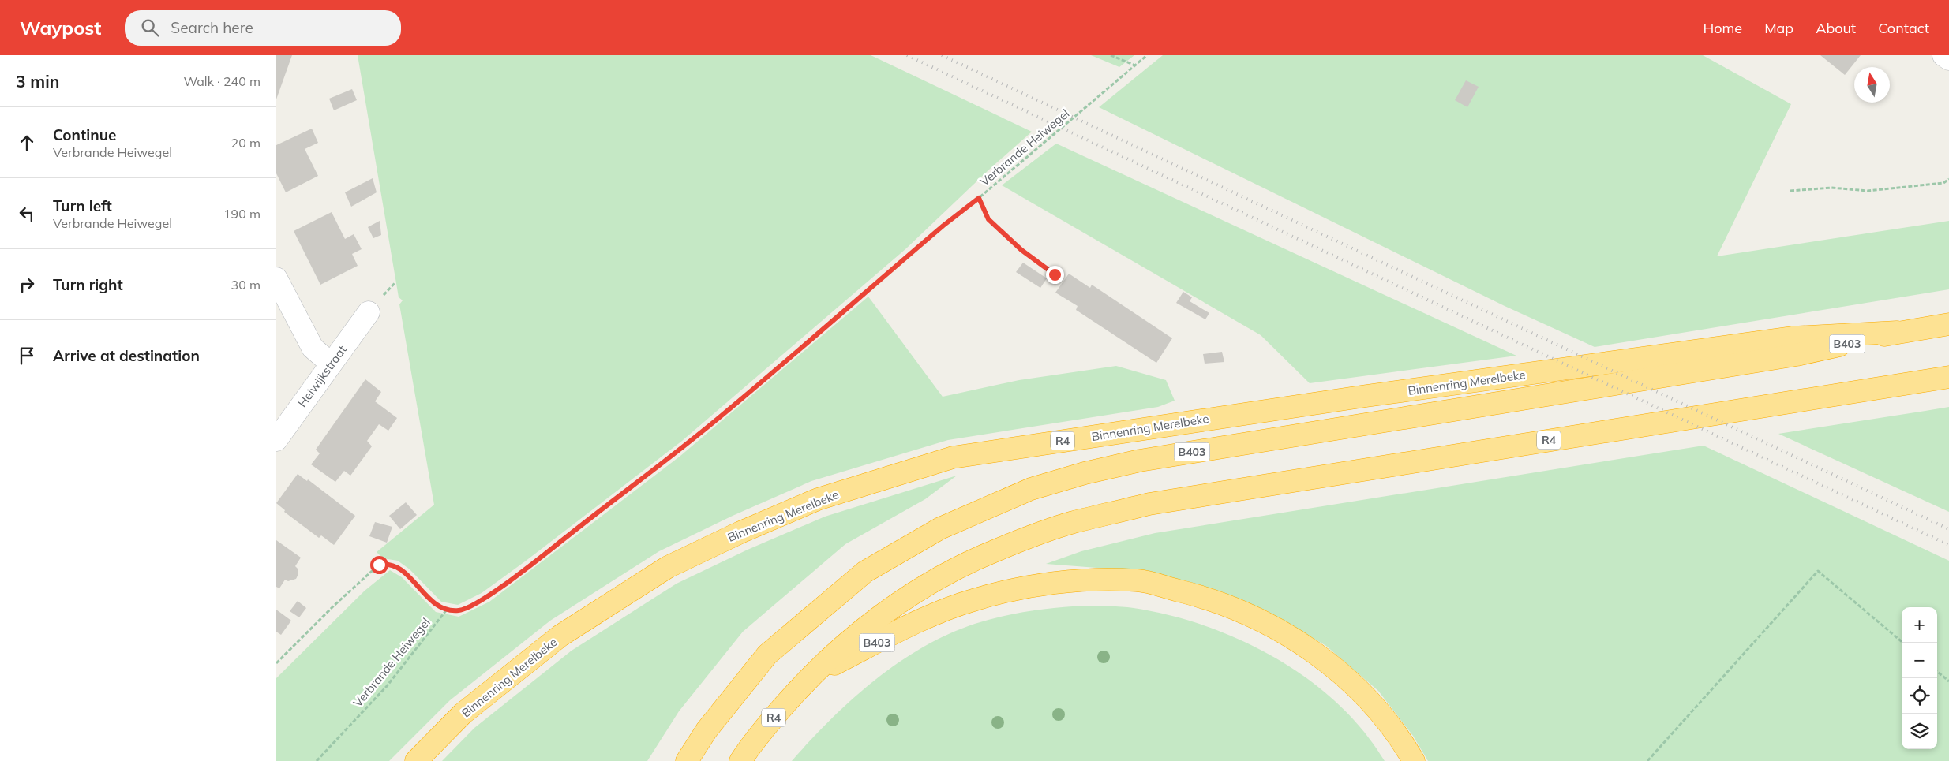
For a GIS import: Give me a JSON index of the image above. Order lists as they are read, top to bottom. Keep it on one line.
{"streets":{"highway":["B403","Binnenring Merelbeke","R4"],"street":["Heiwijkstraat"],"path":["Verbrande Heiwegel"]},"crossings":[["B403","Binnenring Merelbeke"],["B403","R4"],["Binnenring Merelbeke","R4"]],"north":"top","page":{"header":"Waypost","search":"Search here","nav":["Home","Map","About","Contact"],"heading":["3 min","Walk · 240 m"],"list":[["Continue","Verbrande Heiwegel","20 m"],["Turn left","Verbrande Heiwegel","190 m"],["Turn right","30 m"],"Arrive at destination"],"map_buttons":["+","−"]}}
